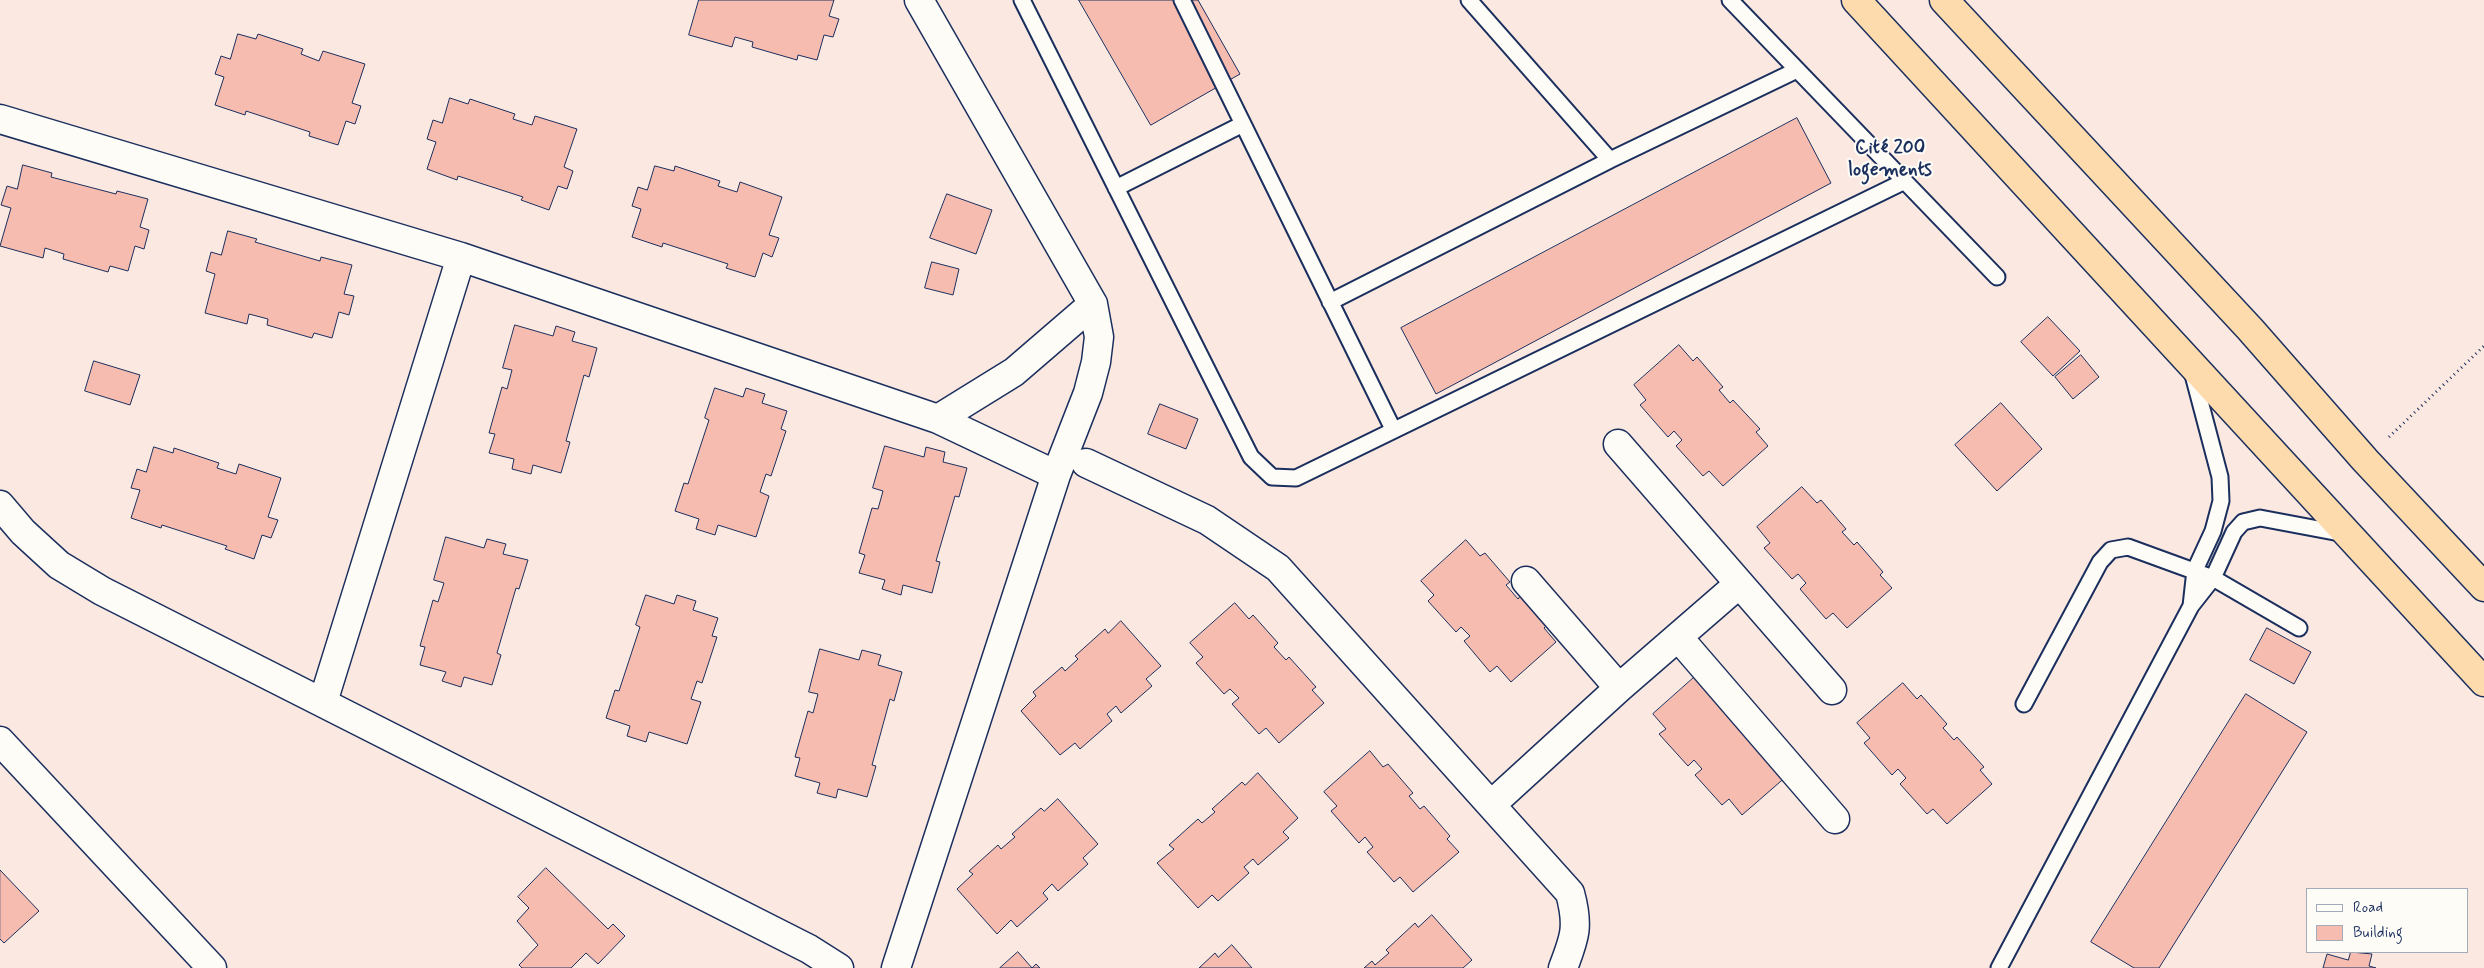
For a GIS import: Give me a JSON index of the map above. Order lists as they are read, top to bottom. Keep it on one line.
{"districts":["Cité 200 logements"],"legend":["Road","Building"]}
